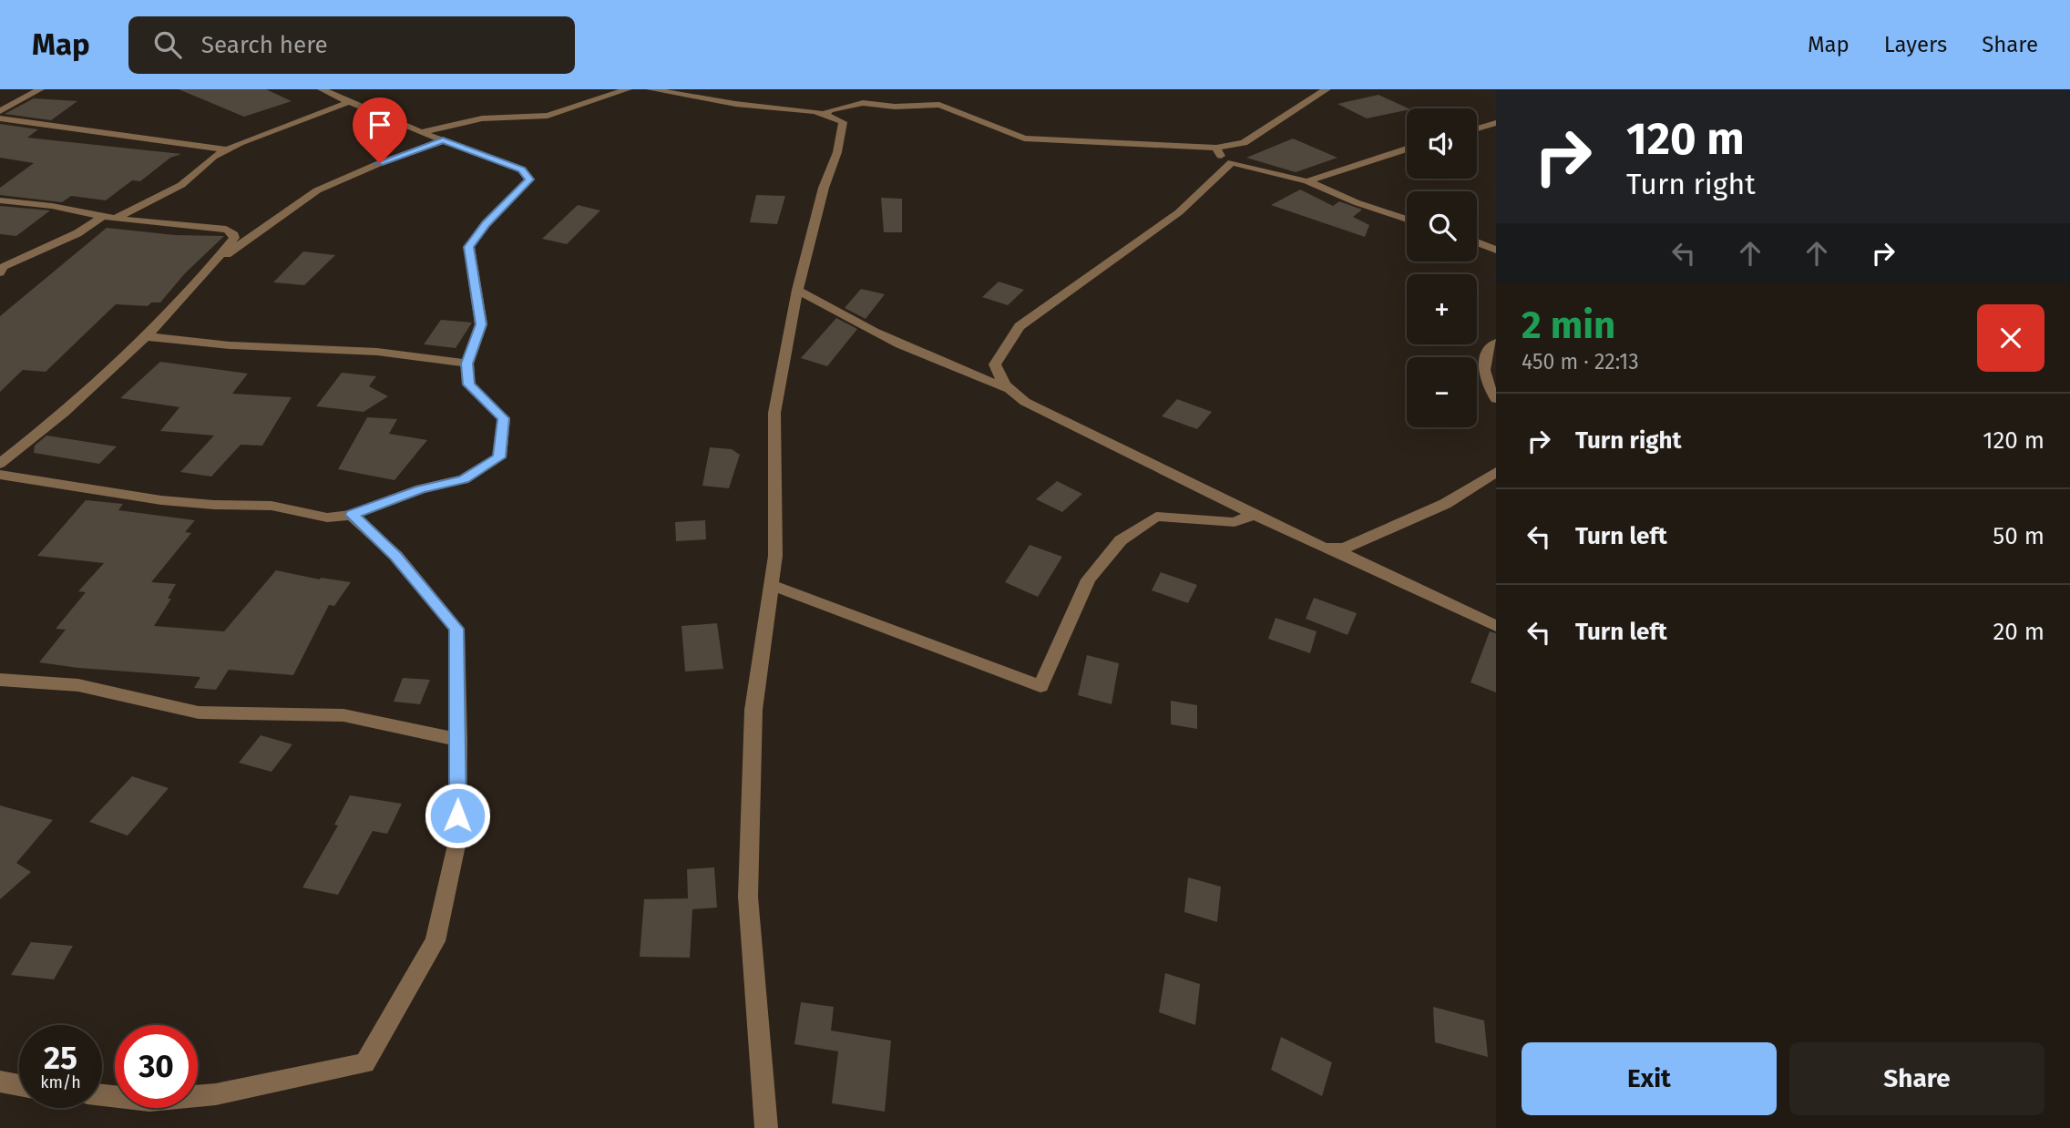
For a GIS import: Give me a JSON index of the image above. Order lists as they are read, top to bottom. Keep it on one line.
{"page":{"header":"Map","search":"Search here","nav":["Map","Layers","Share"],"turn":["120 m","Turn right"],"map_buttons":["+","−"],"heading":["2 min","450 m · 22:13"],"list":[{"name":"Turn right","value":"120 m"},{"name":"Turn left","value":"50 m"},{"name":"Turn left","value":"20 m"}],"speed":"25 km/h","limit":"30","buttons":["Exit","Share"]}}
